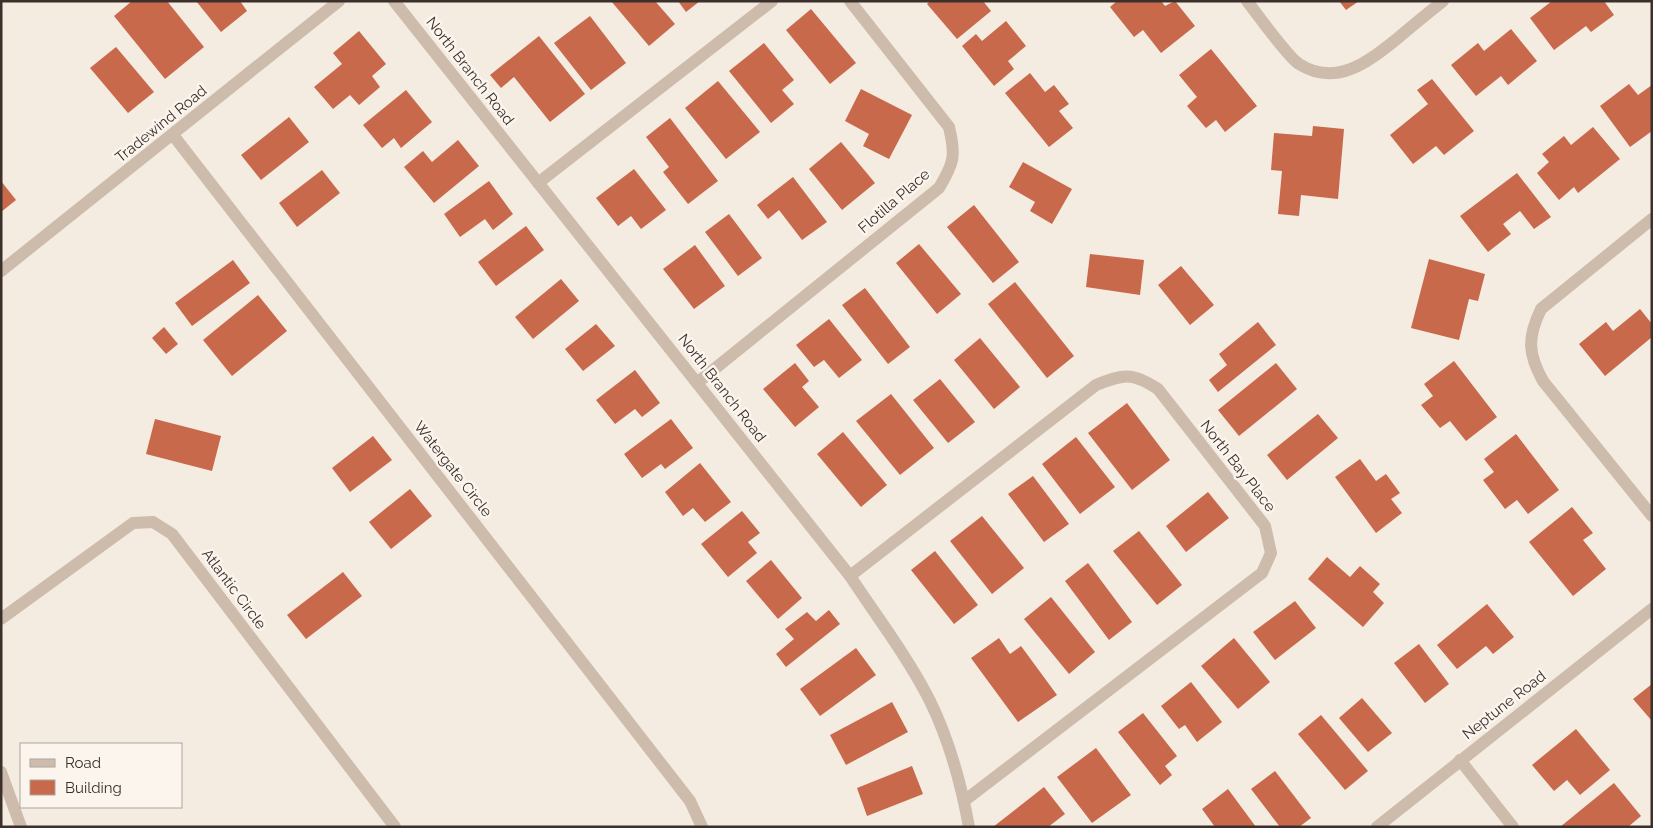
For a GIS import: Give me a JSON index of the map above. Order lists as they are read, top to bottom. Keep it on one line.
{"streets":{"street":["North Branch Road","Tradewind Road","Flotilla Place","North Bay Place","Watergate Circle","Atlantic Circle","Neptune Road"]},"crossings":[["North Branch Road","Flotilla Place"],["North Branch Road","North Bay Place"],["Tradewind Road","Watergate Circle"]],"legend":["Road","Building"]}
